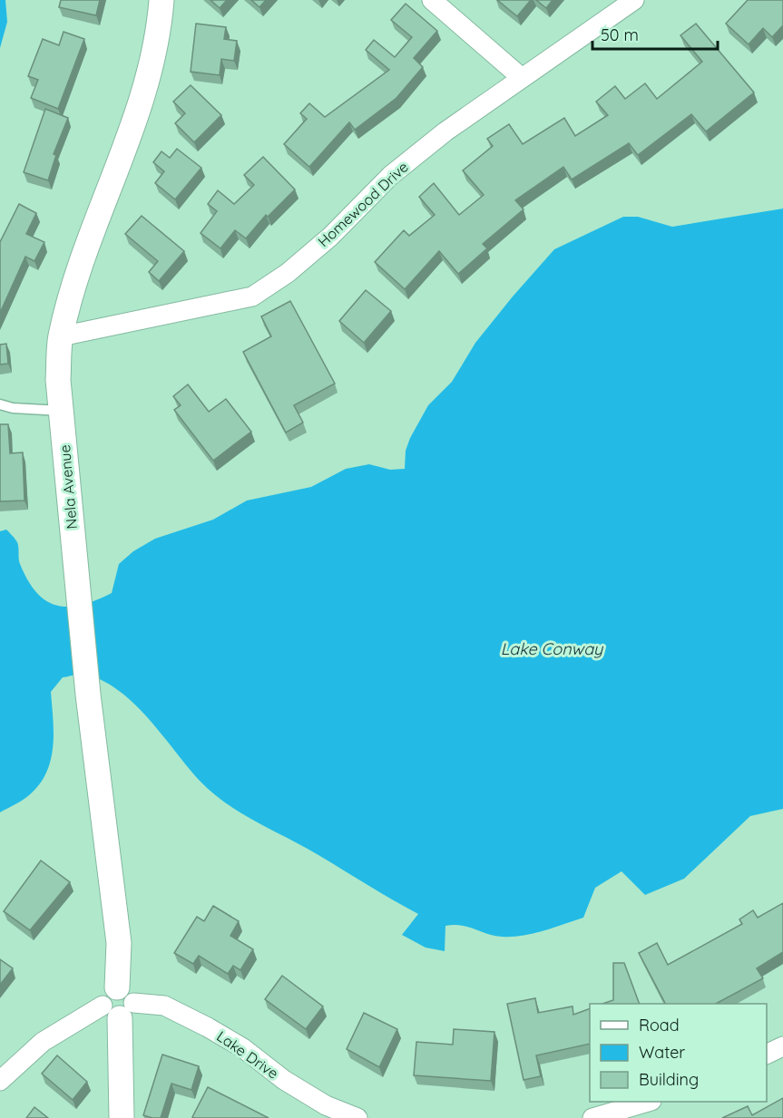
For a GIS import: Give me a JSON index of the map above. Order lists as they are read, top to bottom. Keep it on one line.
{"streets":{"street":["Homewood Drive","Nela Avenue","Lake Drive"]},"crossings":[["Homewood Drive","Nela Avenue"],["Nela Avenue","Lake Drive"]],"water":["Lake Conway"],"legend":["Road","Water","Building"],"scale_bar":"50 m"}
